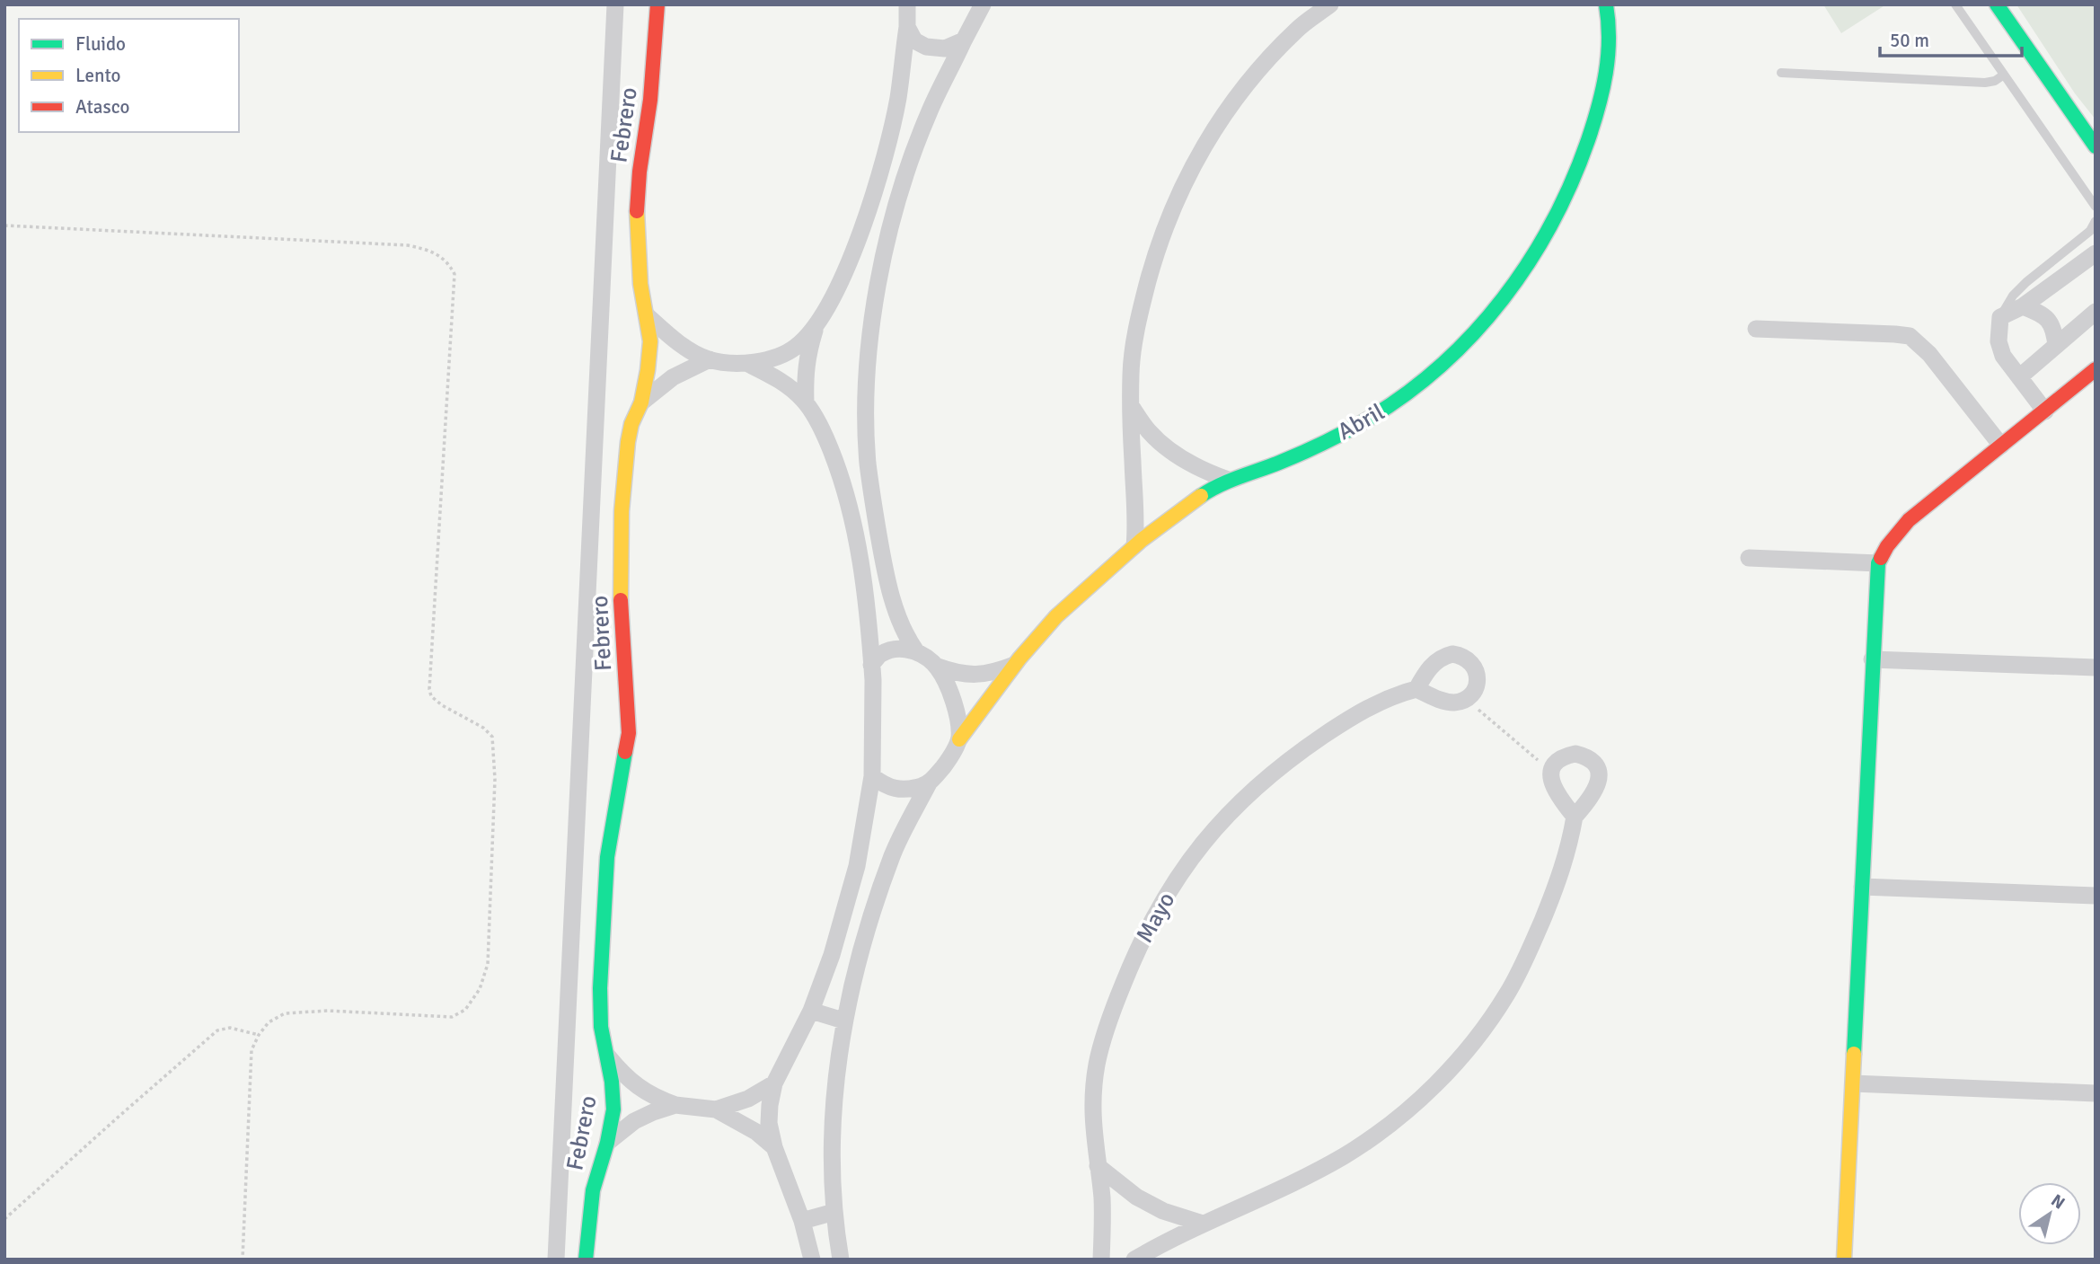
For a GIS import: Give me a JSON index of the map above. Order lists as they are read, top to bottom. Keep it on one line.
{"streets":{"street":["Febrero","Abril","Mayo"]},"legend":["Fluido","Lento","Atasco"],"scale_bar":"50 m","north":"top right"}
